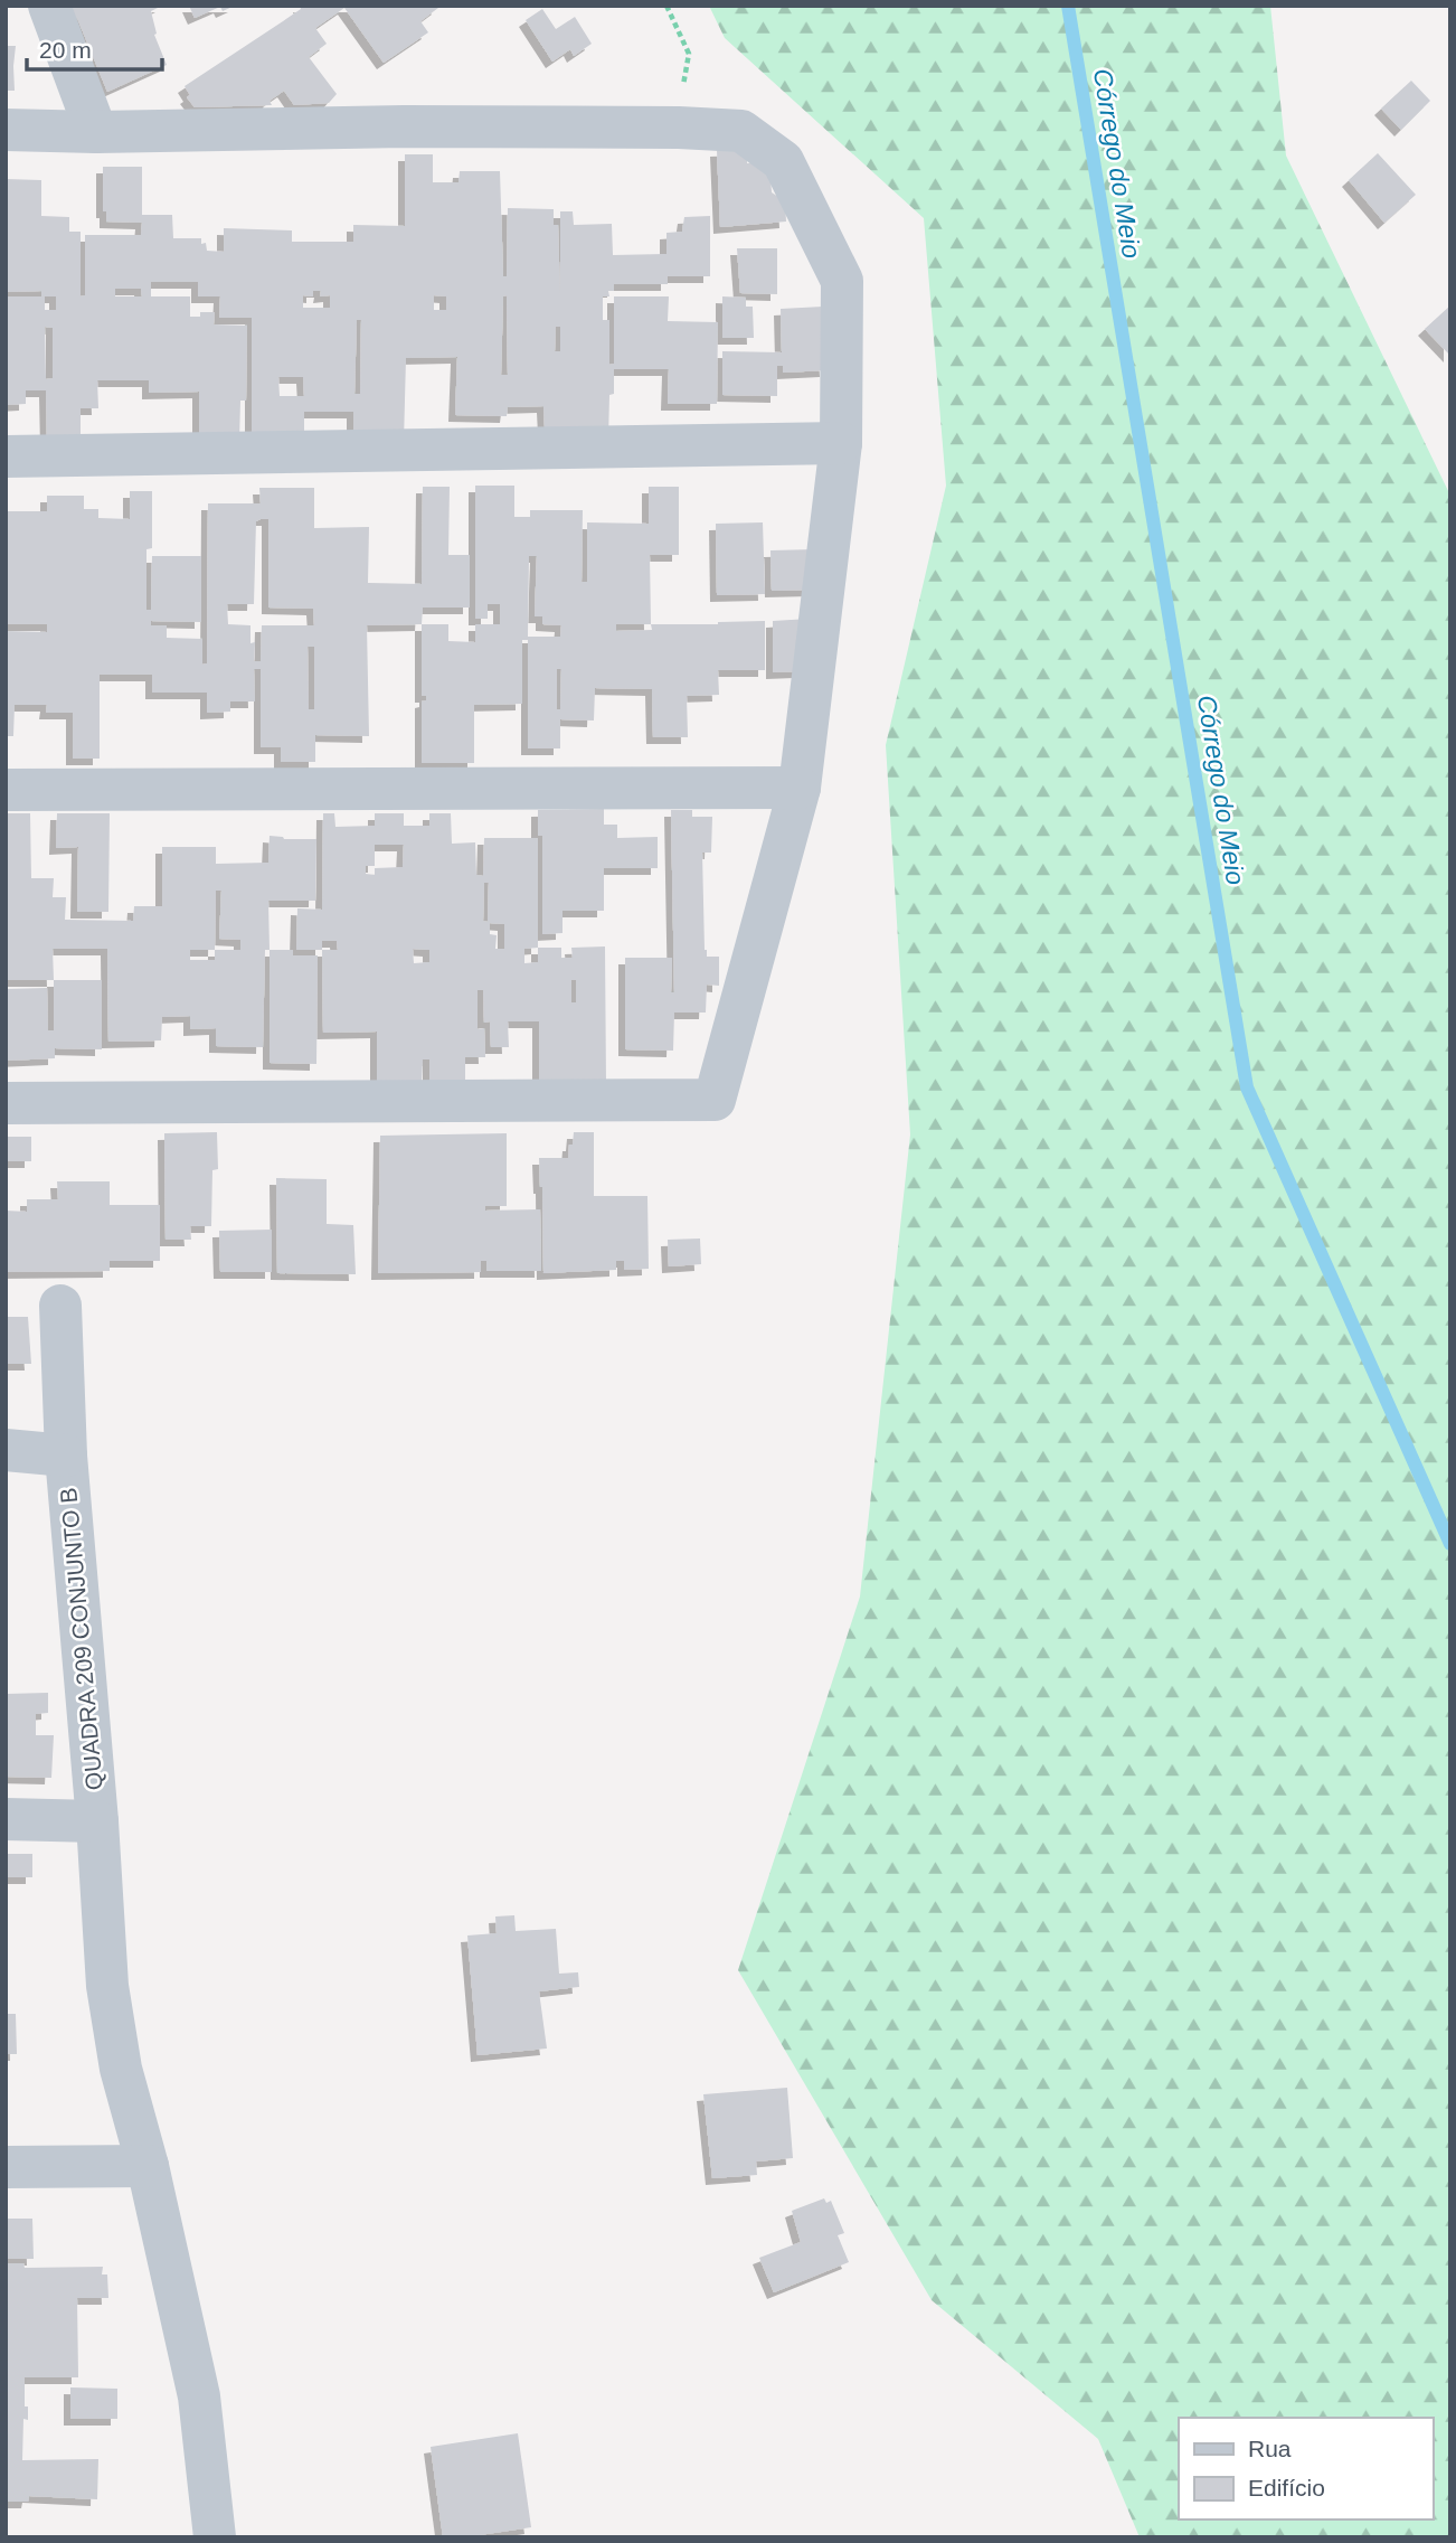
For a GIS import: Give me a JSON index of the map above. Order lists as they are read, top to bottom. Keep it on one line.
{"streets":{"street":["QUADRA 209 CONJUNTO B"]},"water":["Córrego do Meio"],"legend":["Rua","Edifício"],"scale_bar":"20 m"}
